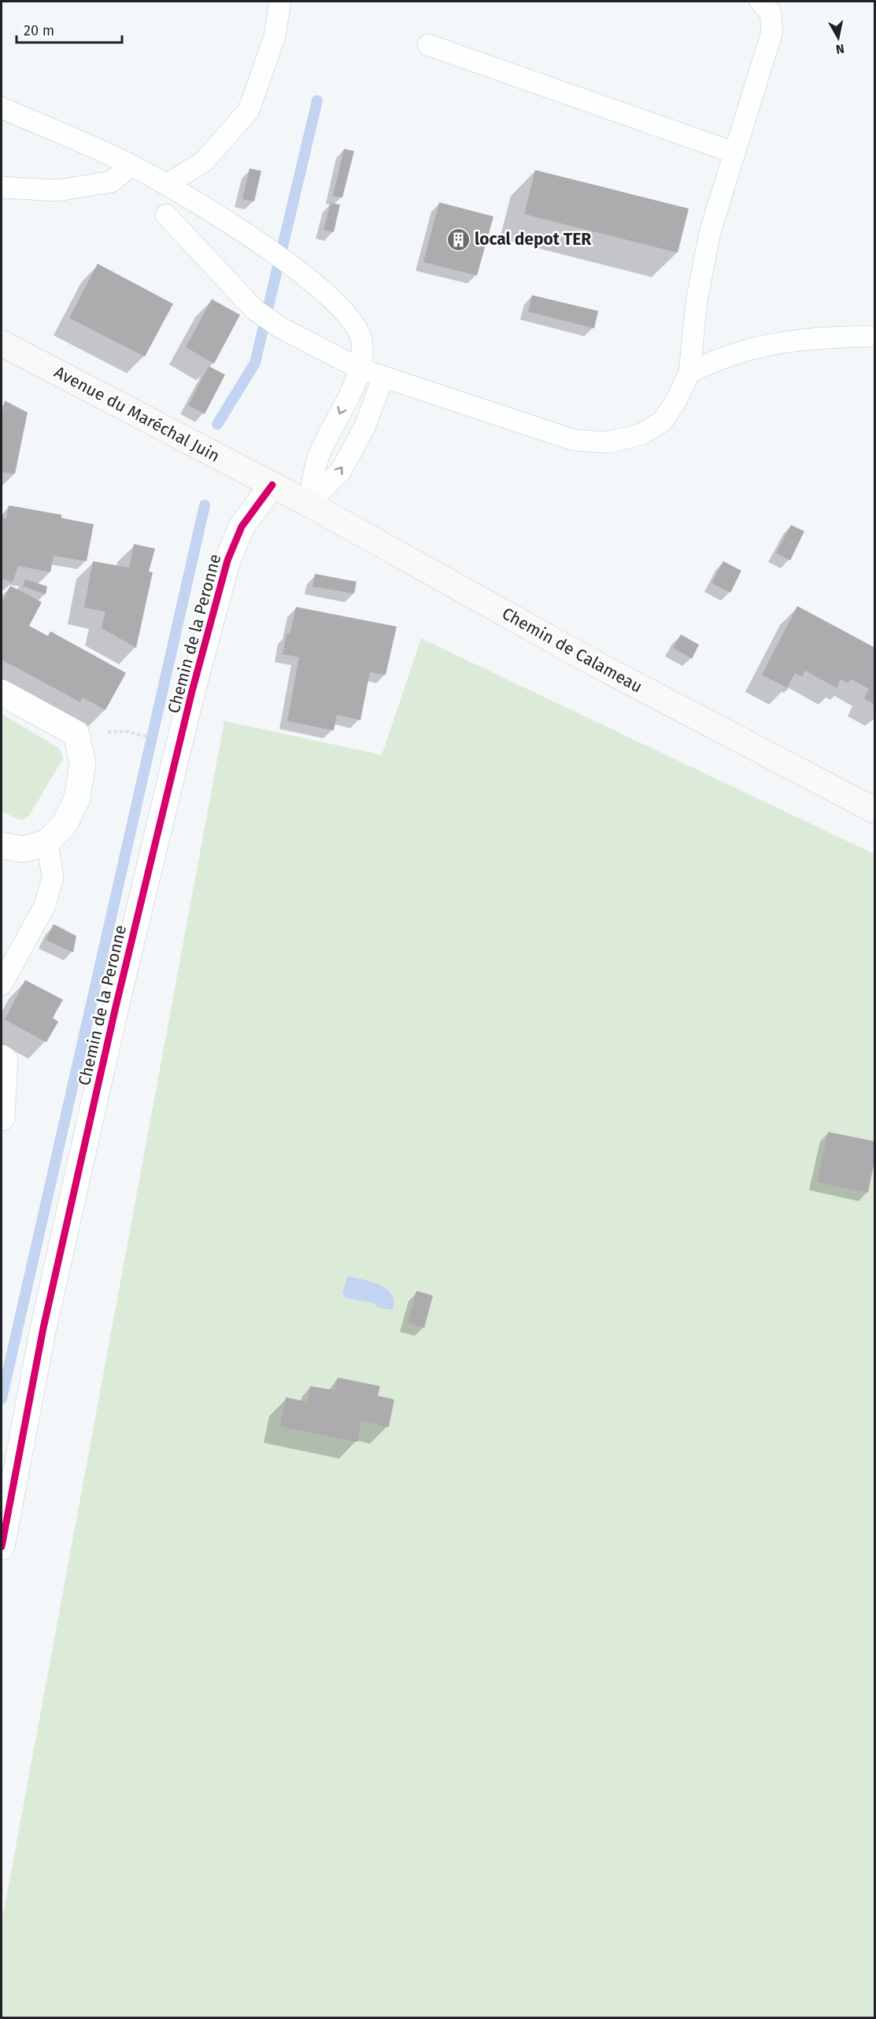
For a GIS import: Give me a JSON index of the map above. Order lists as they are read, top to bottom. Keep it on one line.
{"streets":{"main road":["Avenue du Maréchal Juin","Chemin de Calameau"],"street":["Chemin de la Peronne"]},"crossings":[["Avenue du Maréchal Juin","Chemin de la Peronne"],["Avenue du Maréchal Juin","Chemin de Calameau"],["Chemin de la Peronne","Chemin de Calameau"]],"places":{"building":["local depot TER"]},"scale_bar":"20 m","north":"bottom"}
